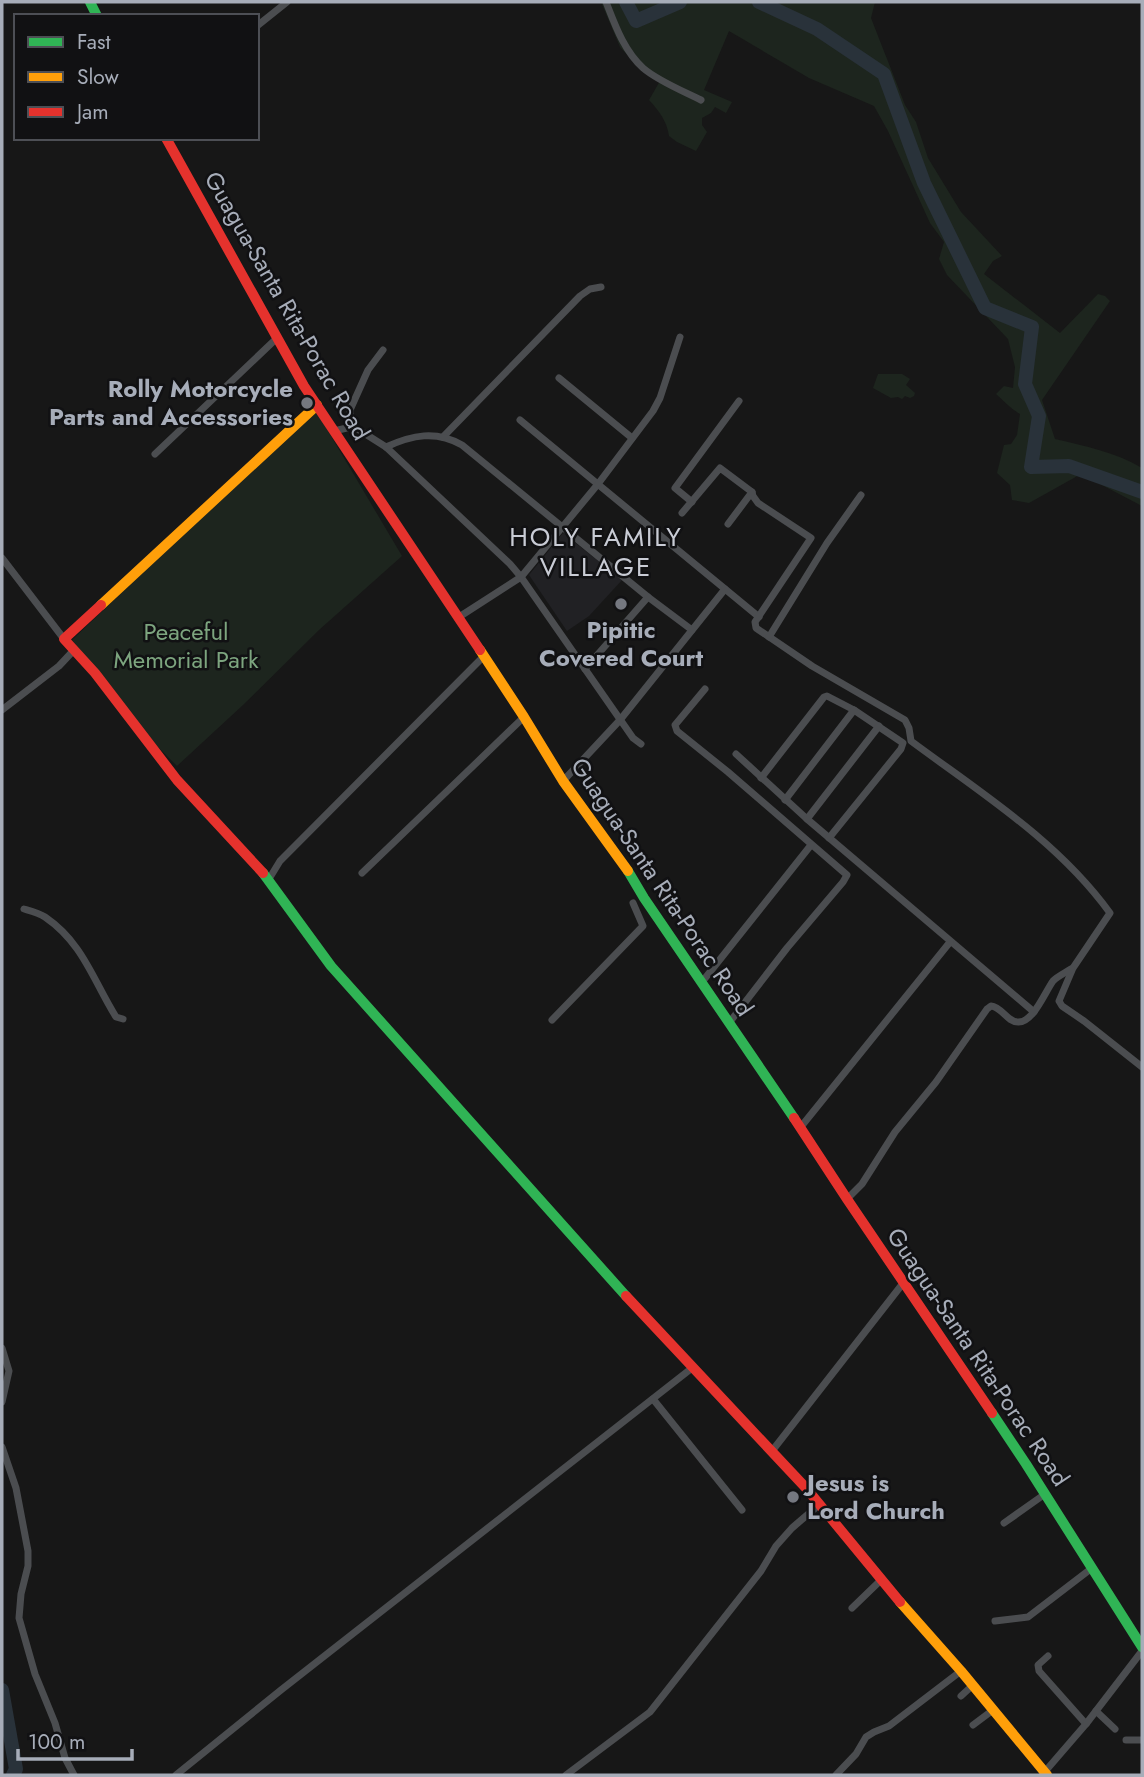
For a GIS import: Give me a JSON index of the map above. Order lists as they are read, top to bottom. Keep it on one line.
{"streets":{"street":["Guagua-Santa Rita-Porac Road"]},"districts":["HOLY FAMILY VILLAGE"],"parks":["Peaceful Memorial Park"],"places":["Rolly Motorcycle Parts and Accessories","Pipitic Covered Court","Jesus is Lord Church"],"legend":["Fast","Slow","Jam"],"scale_bar":"100 m"}
